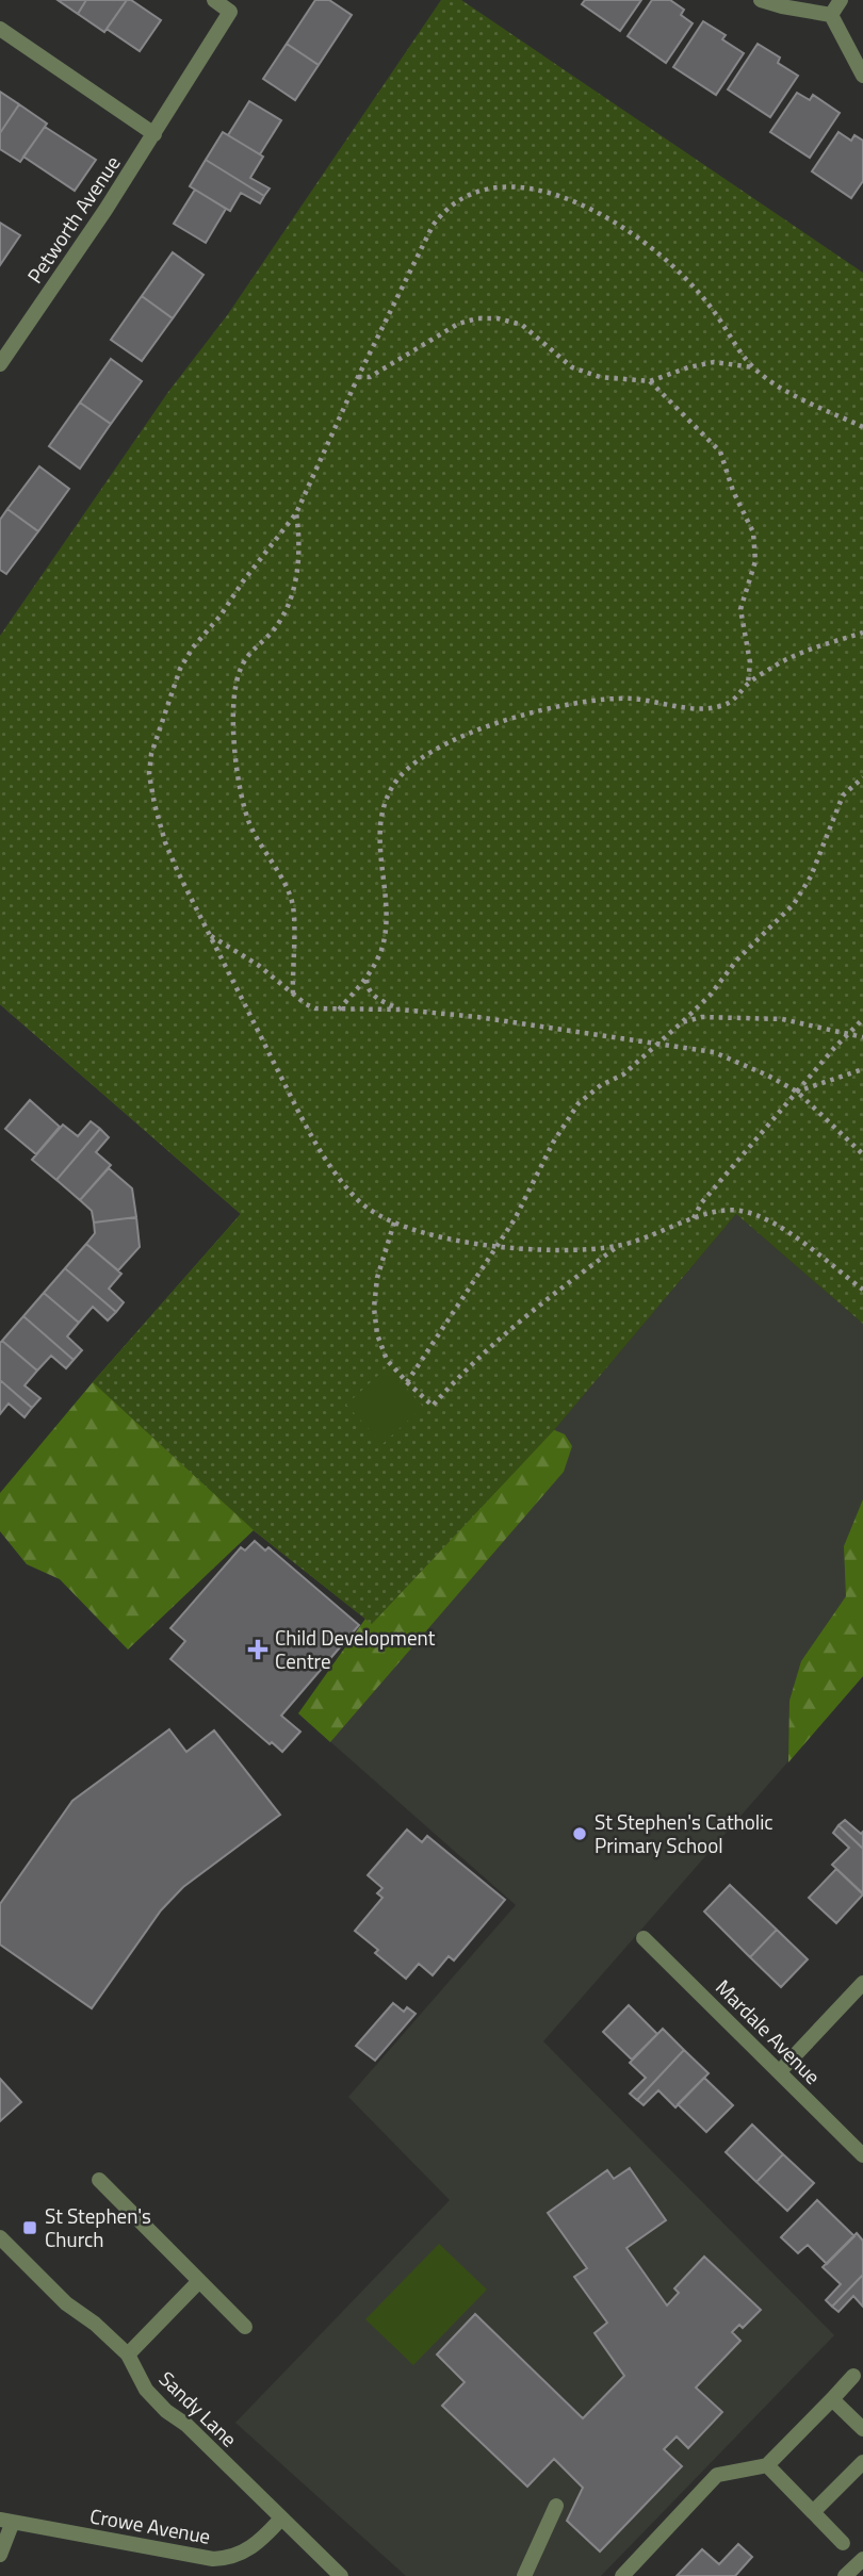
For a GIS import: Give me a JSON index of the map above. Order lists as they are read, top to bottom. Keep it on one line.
{"streets":{"street":["Petworth Avenue","Mardale Avenue","Sandy Lane","Crowe Avenue"]},"crossings":[["Sandy Lane","Crowe Avenue"]],"places":{"health":["Child Development Centre"],"other":["St Stephen's Catholic Primary School"],"transit":["St Stephen's Church"]}}
